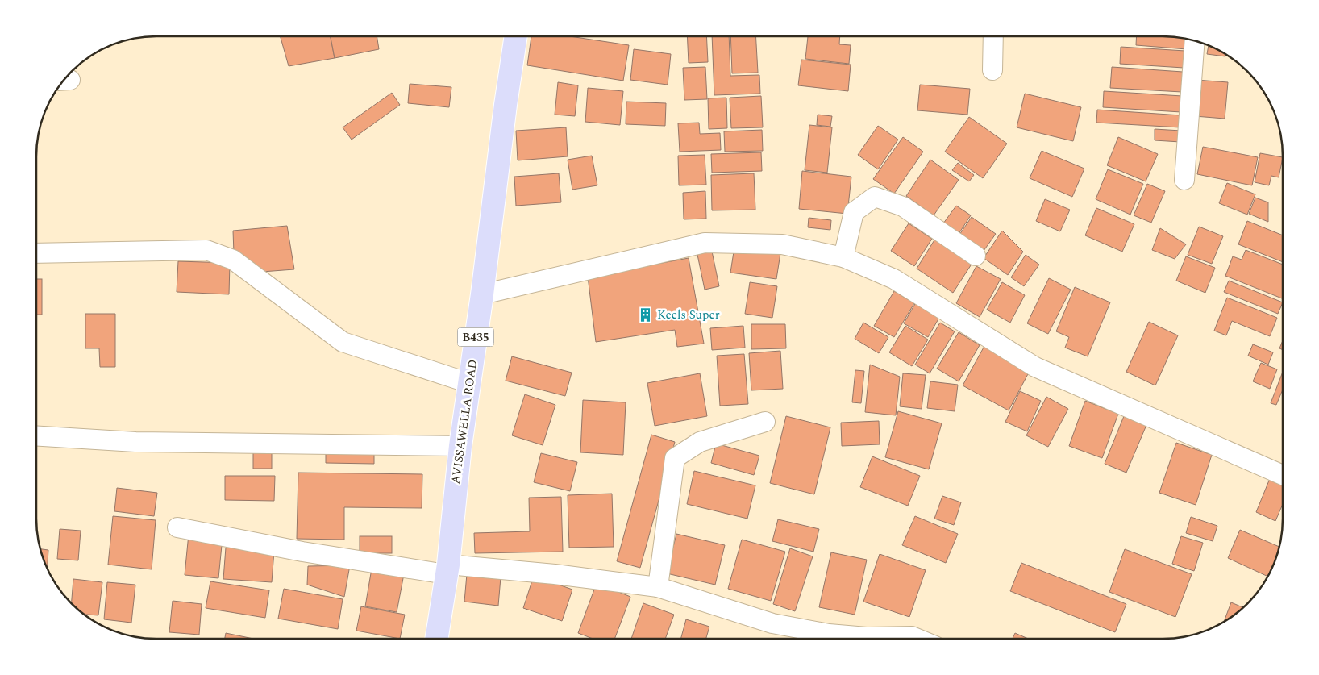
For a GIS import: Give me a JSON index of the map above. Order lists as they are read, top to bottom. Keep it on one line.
{"streets":{"main road":["B435","AVISSAWELLA ROAD"]},"places":{"building":["Keels Super"]}}
